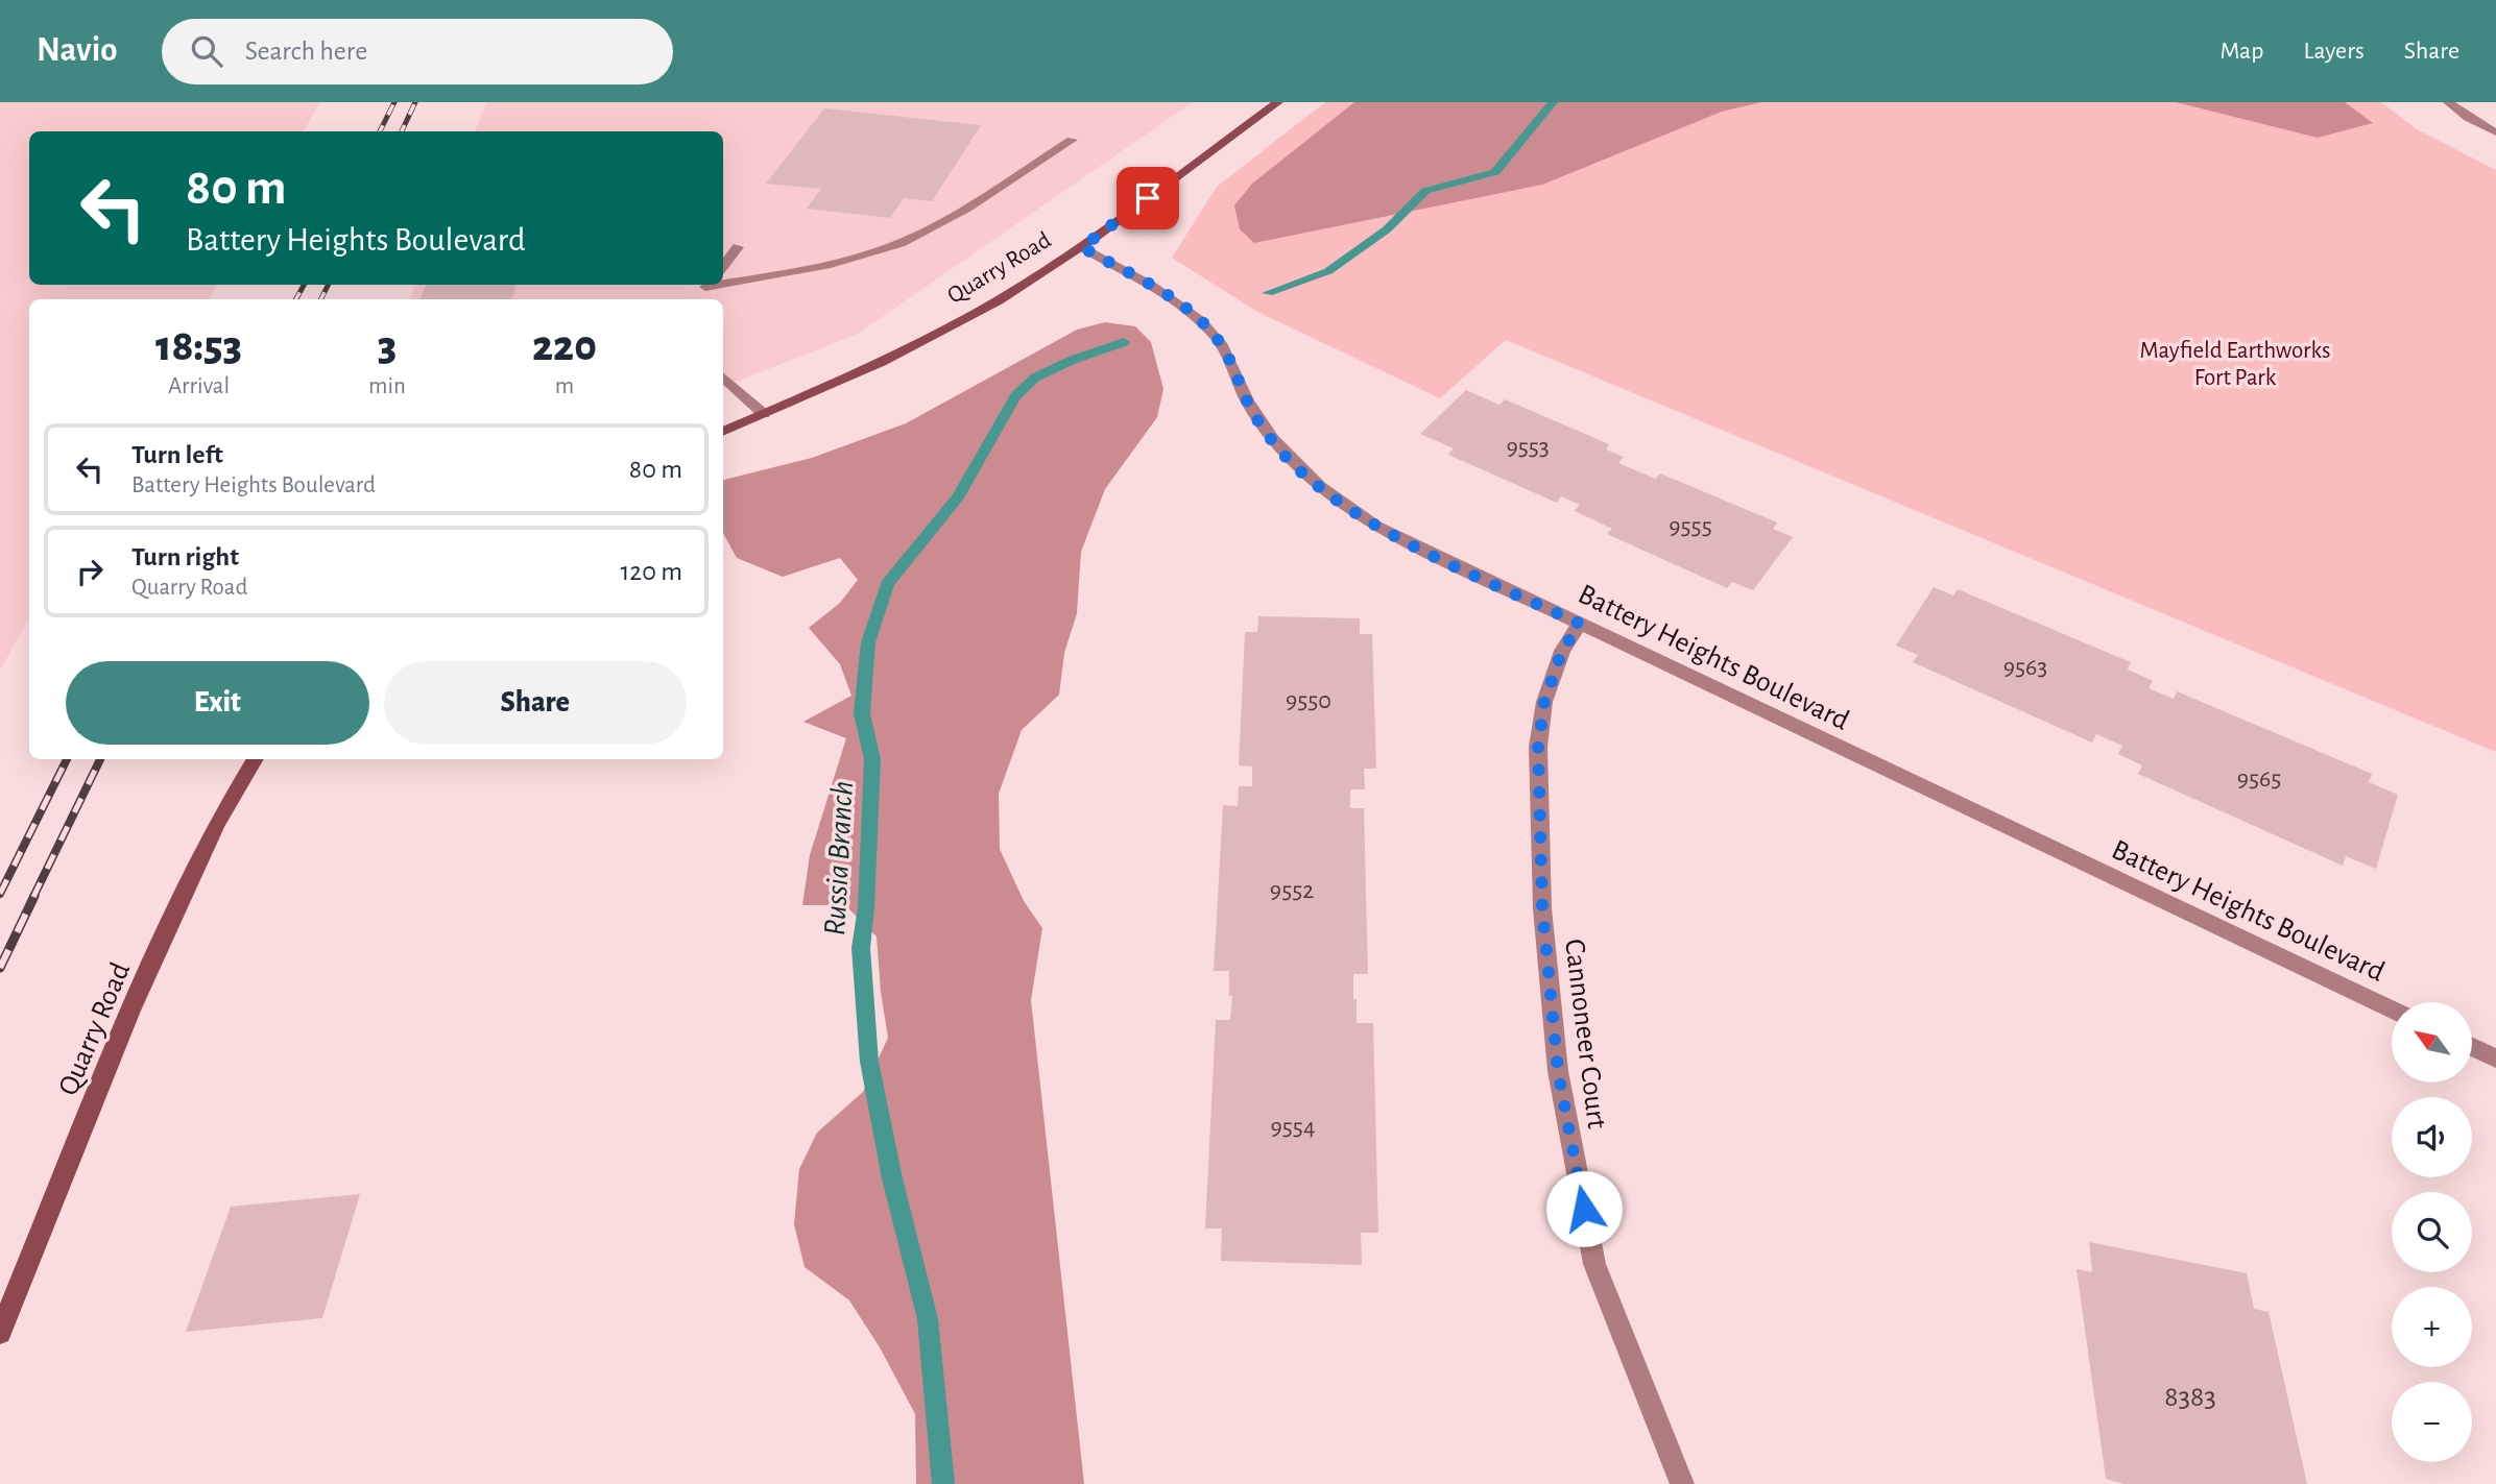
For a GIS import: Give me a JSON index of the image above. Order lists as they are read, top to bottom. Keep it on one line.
{"streets":{"street":["Quarry Road","Battery Heights Boulevard","Cannoneer Court"]},"crossings":[["Quarry Road","Battery Heights Boulevard"],["Battery Heights Boulevard","Cannoneer Court"]],"water":["Russia Branch"],"parks":["Mayfield Earthworks Fort Park"],"house_numbers":["9553","9555","9563","9550","9565","9552","9554","8383"],"north":"top left","page":{"header":"Navio","search":"Search here","nav":["Map","Layers","Share"],"turn":["80 m","Battery Heights Boulevard"],"eta":["18:53","Arrival","3","min","220","m"],"list":[{"name":"Turn left","note":"Battery Heights Boulevard","value":"80 m"},{"name":"Turn right","note":"Quarry Road","value":"120 m"}],"buttons":["Exit","Share"],"map_buttons":["+","−"]}}
